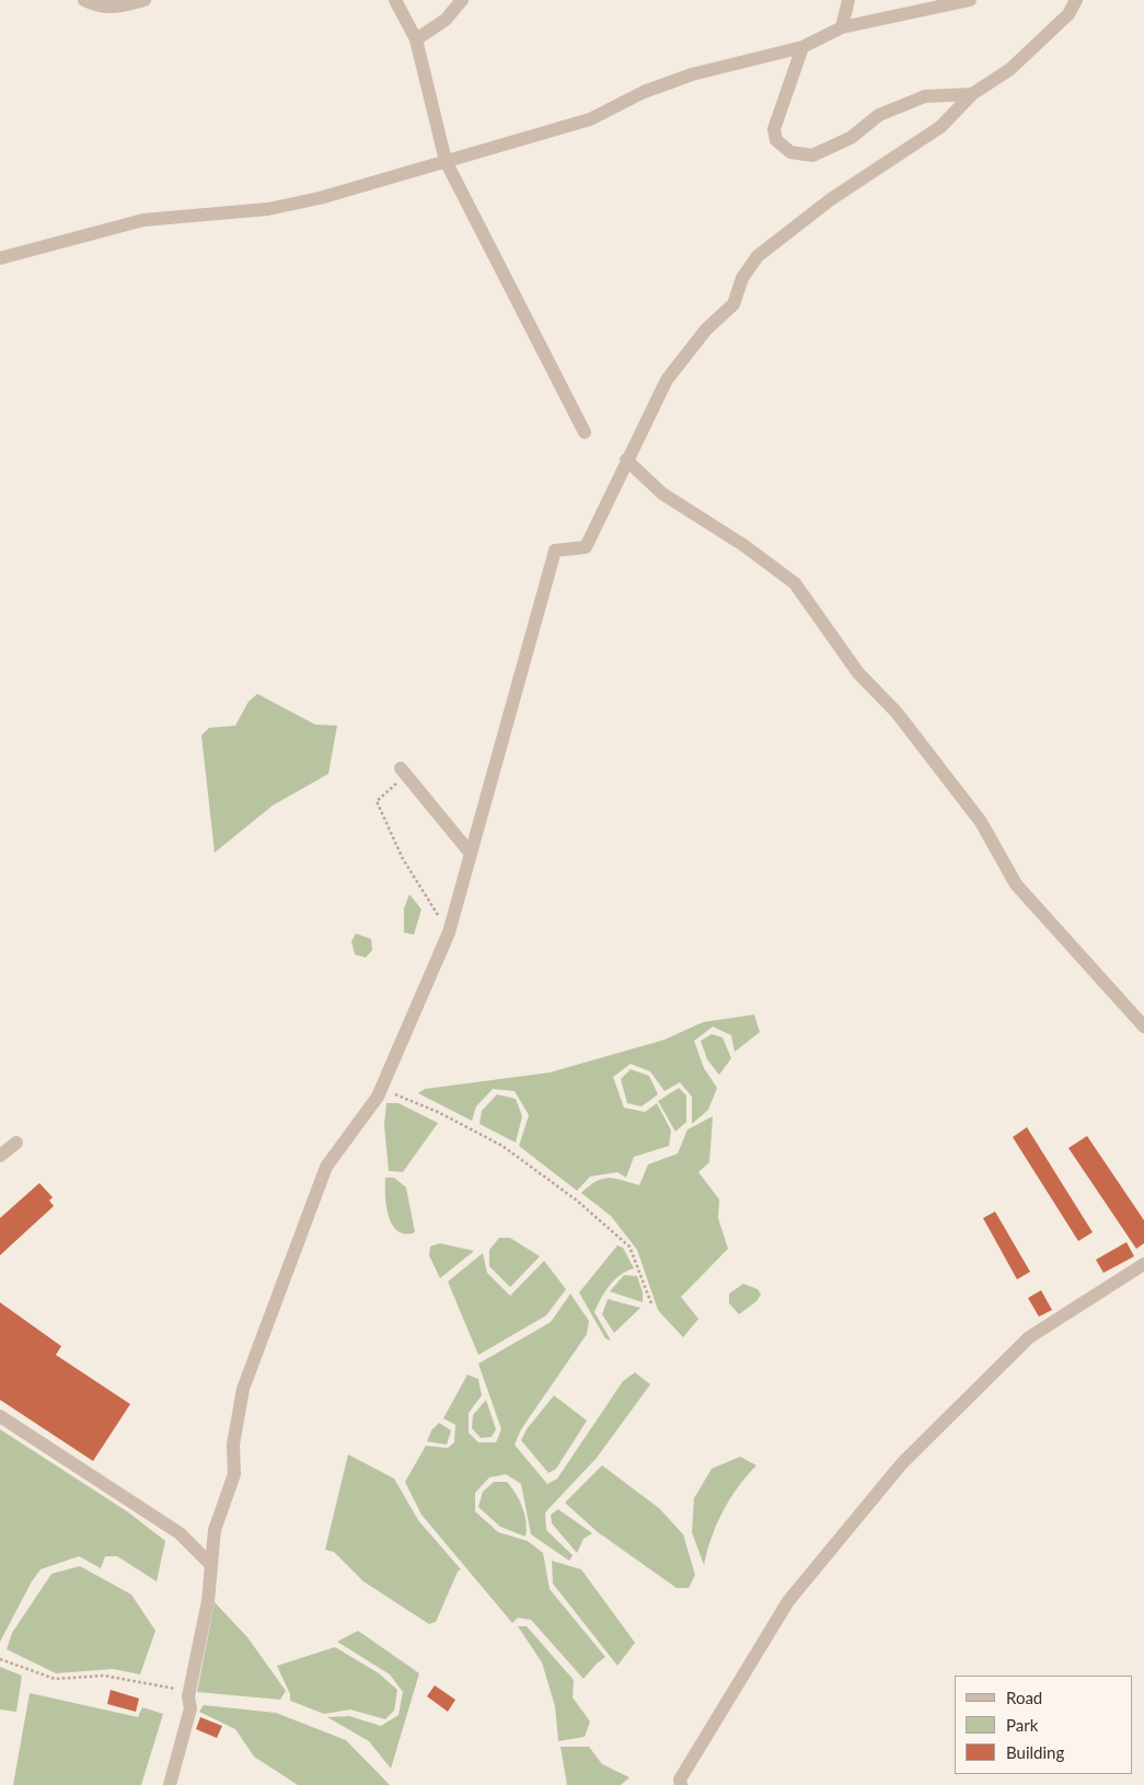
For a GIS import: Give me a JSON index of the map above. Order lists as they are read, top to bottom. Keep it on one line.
{"legend":["Road","Park","Building"]}
